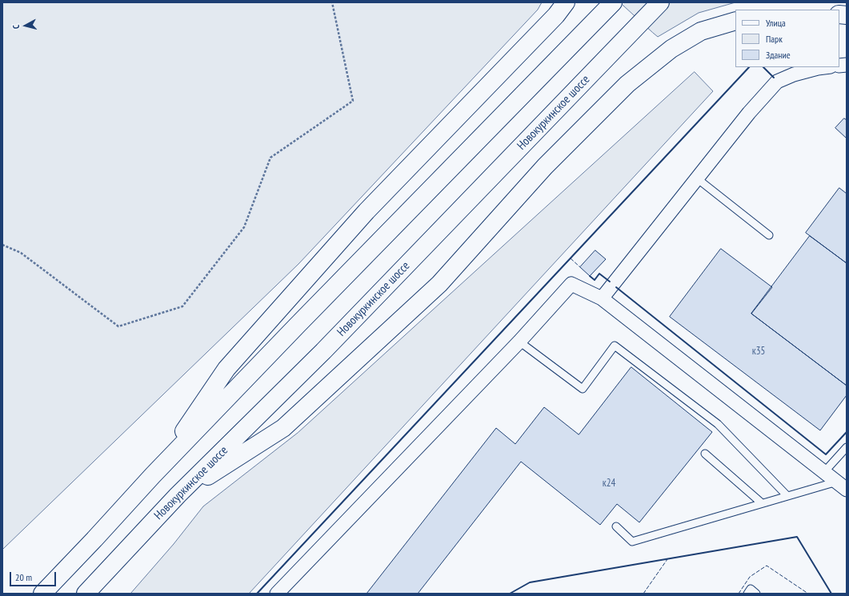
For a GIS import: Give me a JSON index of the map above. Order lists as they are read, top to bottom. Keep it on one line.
{"streets":{"main road":["Новокуркинское шоссе"]},"house_numbers":["к35","к24"],"legend":["Улица","Парк","Здание"],"scale_bar":"20 m","north":"left"}
